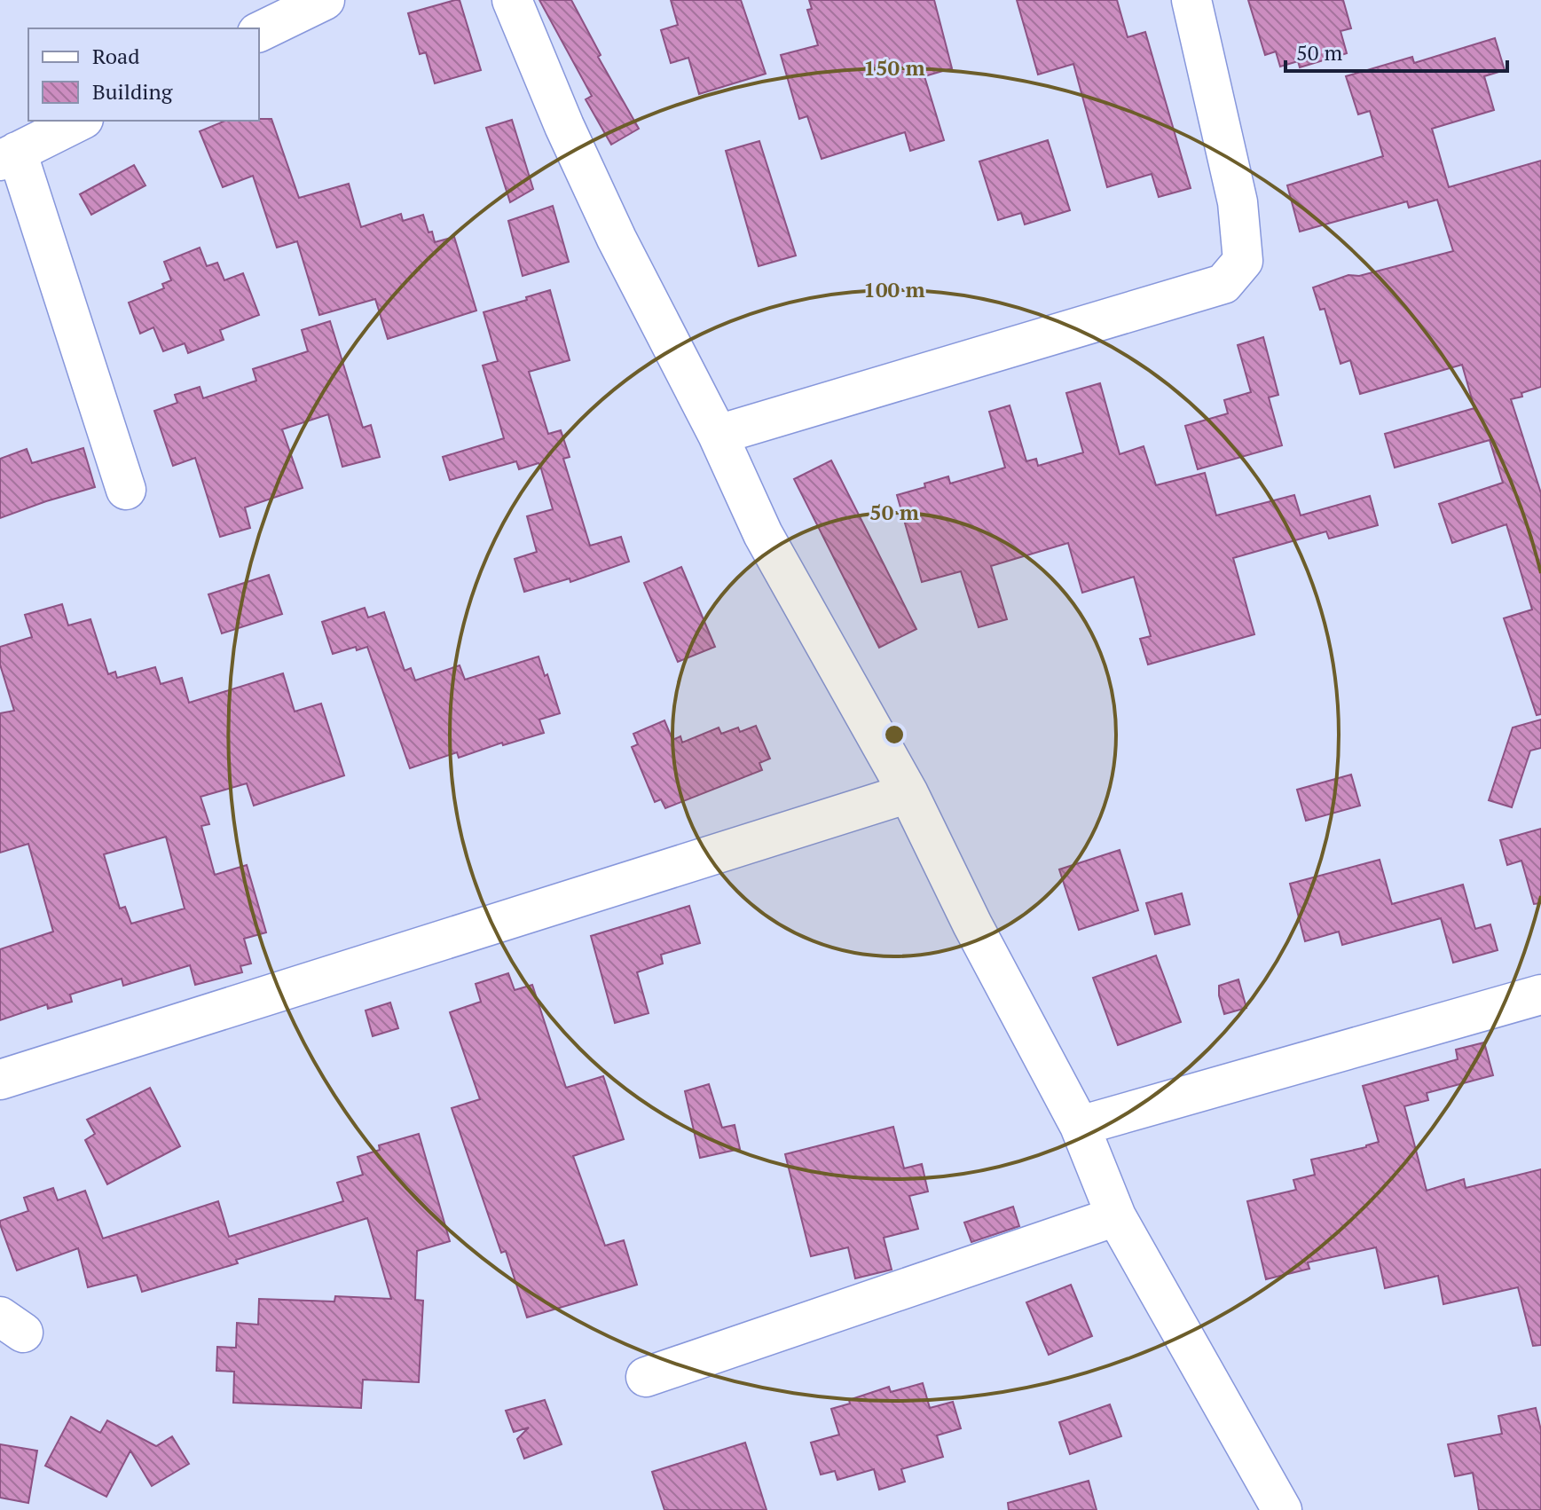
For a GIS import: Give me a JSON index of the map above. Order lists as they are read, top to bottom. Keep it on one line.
{"legend":["Road","Building"],"scale_bar":"50 m","rings":["150 m","100 m","50 m"]}
